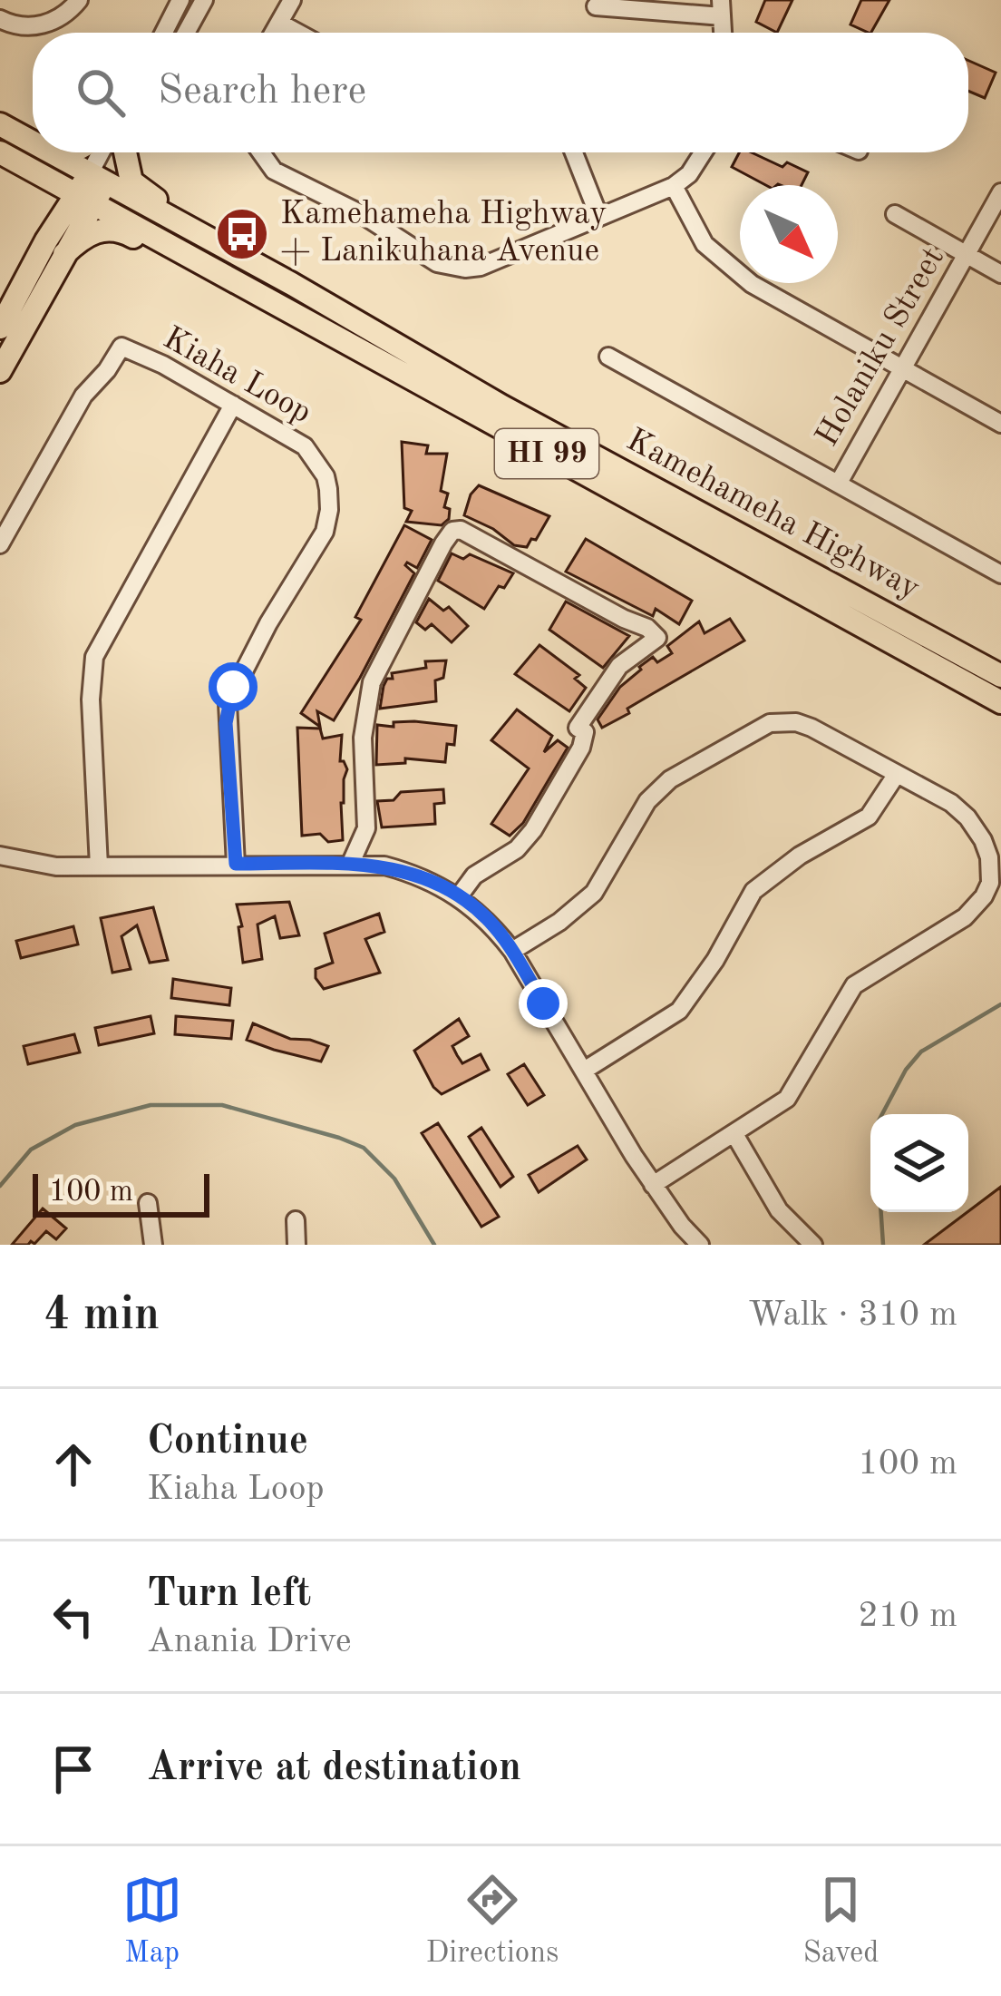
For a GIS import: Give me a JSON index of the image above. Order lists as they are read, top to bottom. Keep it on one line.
{"streets":{"main road":["HI 99","Kamehameha Highway"],"street":["Holaniku Street","Kiaha Loop"]},"places":{"bus stop":["Kamehameha Highway + Lanikuhana Avenue"]},"scale_bar":"100 m","north":"bottom right","page":{"search":"Search here","scale":"100 m","heading":["4 min","Walk · 310 m"],"list":[["Continue","Kiaha Loop","100 m"],["Turn left","Anania Drive","210 m"],"Arrive at destination"],"nav":["Map","Directions","Saved"]}}
